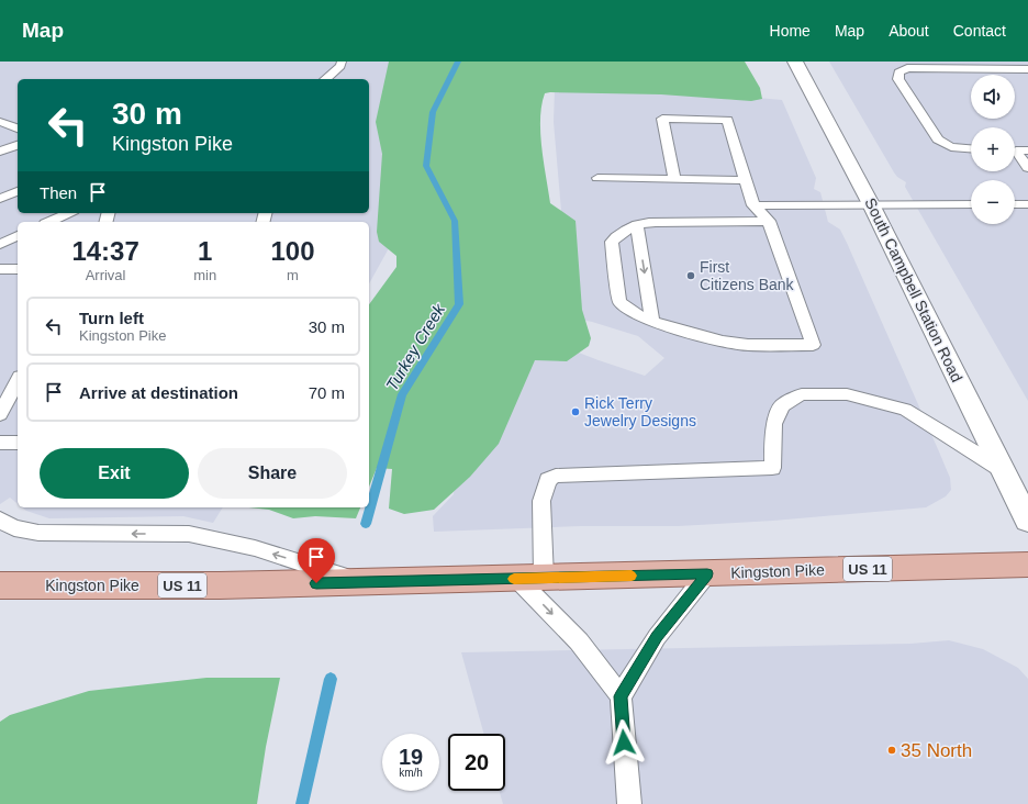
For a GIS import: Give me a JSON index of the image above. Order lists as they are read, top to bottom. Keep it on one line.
{"streets":{"main road":["South Campbell Station Road","US 11","Kingston Pike"]},"water":["Turkey Creek"],"places":["First Citizens Bank","Rick Terry Jewelry Designs","35 North"],"page":{"header":"Map","nav":["Home","Map","About","Contact"],"map_buttons":["+","−"],"turn":["30 m","Kingston Pike"],"then":"Then","eta":["14:37","Arrival","1","min","100","m"],"list":[{"name":"Turn left","note":"Kingston Pike","value":"30 m"},{"name":"Arrive at destination","value":"70 m"}],"buttons":["Exit","Share"],"speed":"19 km/h","limit":"20"}}
